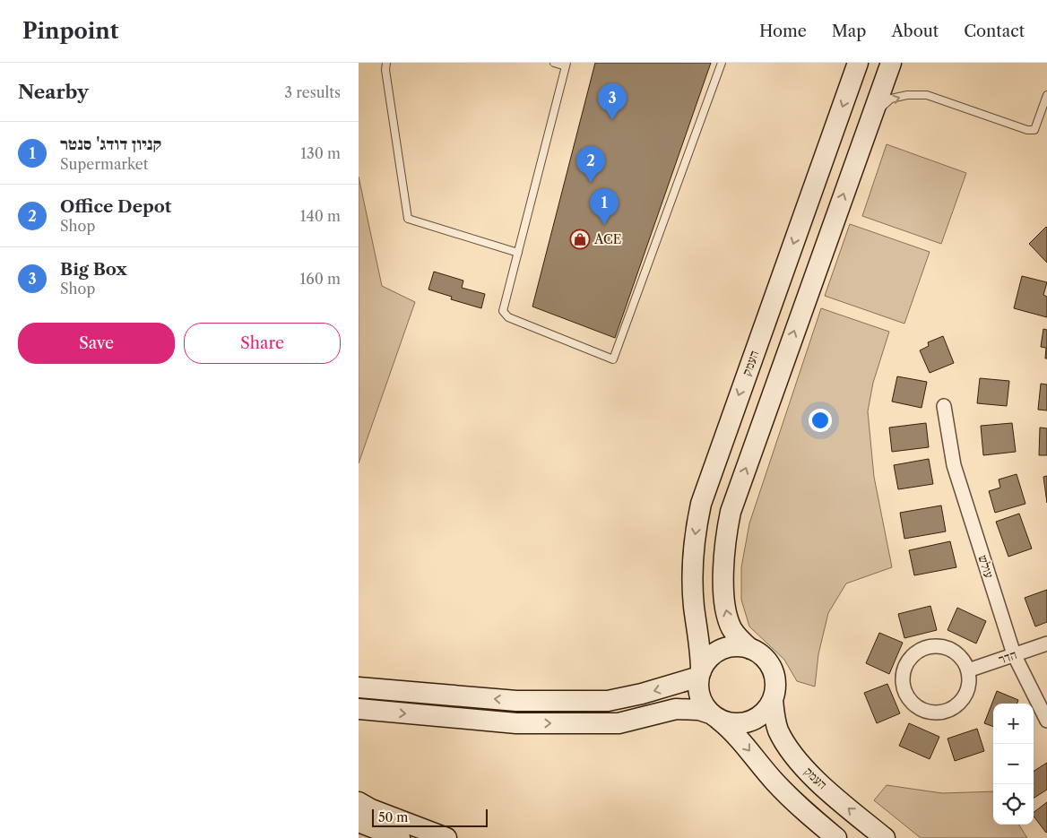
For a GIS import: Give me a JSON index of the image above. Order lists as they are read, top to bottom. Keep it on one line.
{"streets":{"main road":["העמק"],"street":["עולש","הדר"]},"crossings":[["עולש","הדר"]],"places":{"shop":["ACE"]},"scale_bar":"50 m","page":{"header":"Pinpoint","nav":["Home","Map","About","Contact"],"heading":["Nearby","3 results"],"pins":["3","2","1"],"list":[{"mark":"1","name":"קניון דודג' סנטר","note":"Supermarket","value":"130 m"},{"mark":"2","name":"Office Depot","note":"Shop","value":"140 m"},{"mark":"3","name":"Big Box","note":"Shop","value":"160 m"}],"buttons":["Save","Share"],"map_buttons":["+","−"],"scale":"50 m"}}
